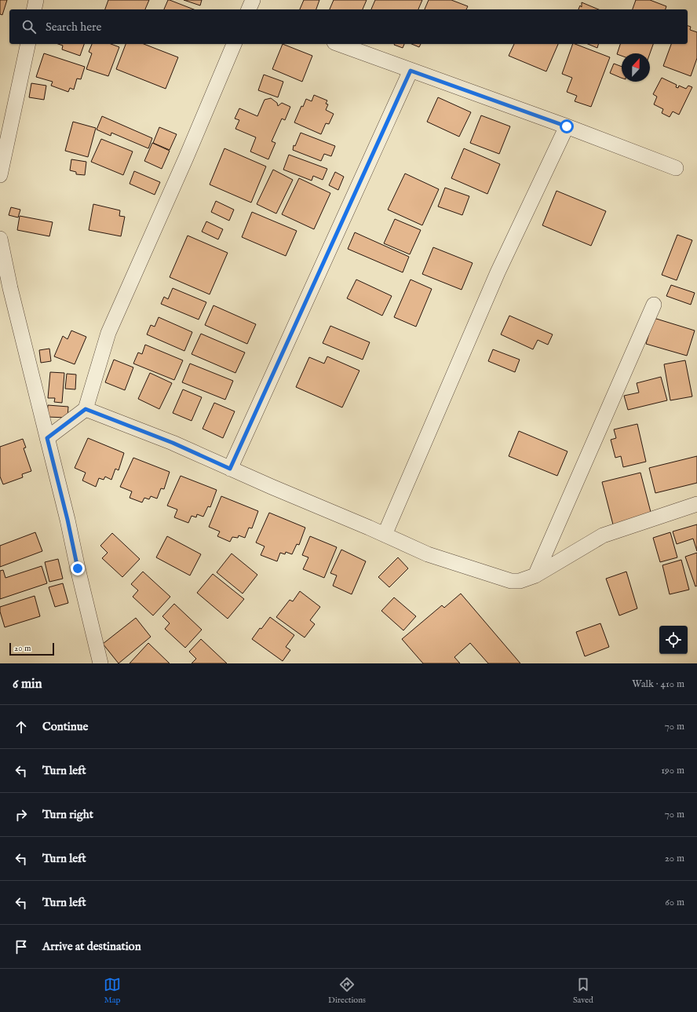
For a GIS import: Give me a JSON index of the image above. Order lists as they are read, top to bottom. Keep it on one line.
{"scale_bar":"20 m","north":"top","page":{"search":"Search here","scale":"20 m","heading":["6 min","Walk · 410 m"],"list":[["Continue","70 m"],["Turn left","190 m"],["Turn right","70 m"],["Turn left","20 m"],["Turn left","60 m"],"Arrive at destination"],"nav":["Map","Directions","Saved"]}}
